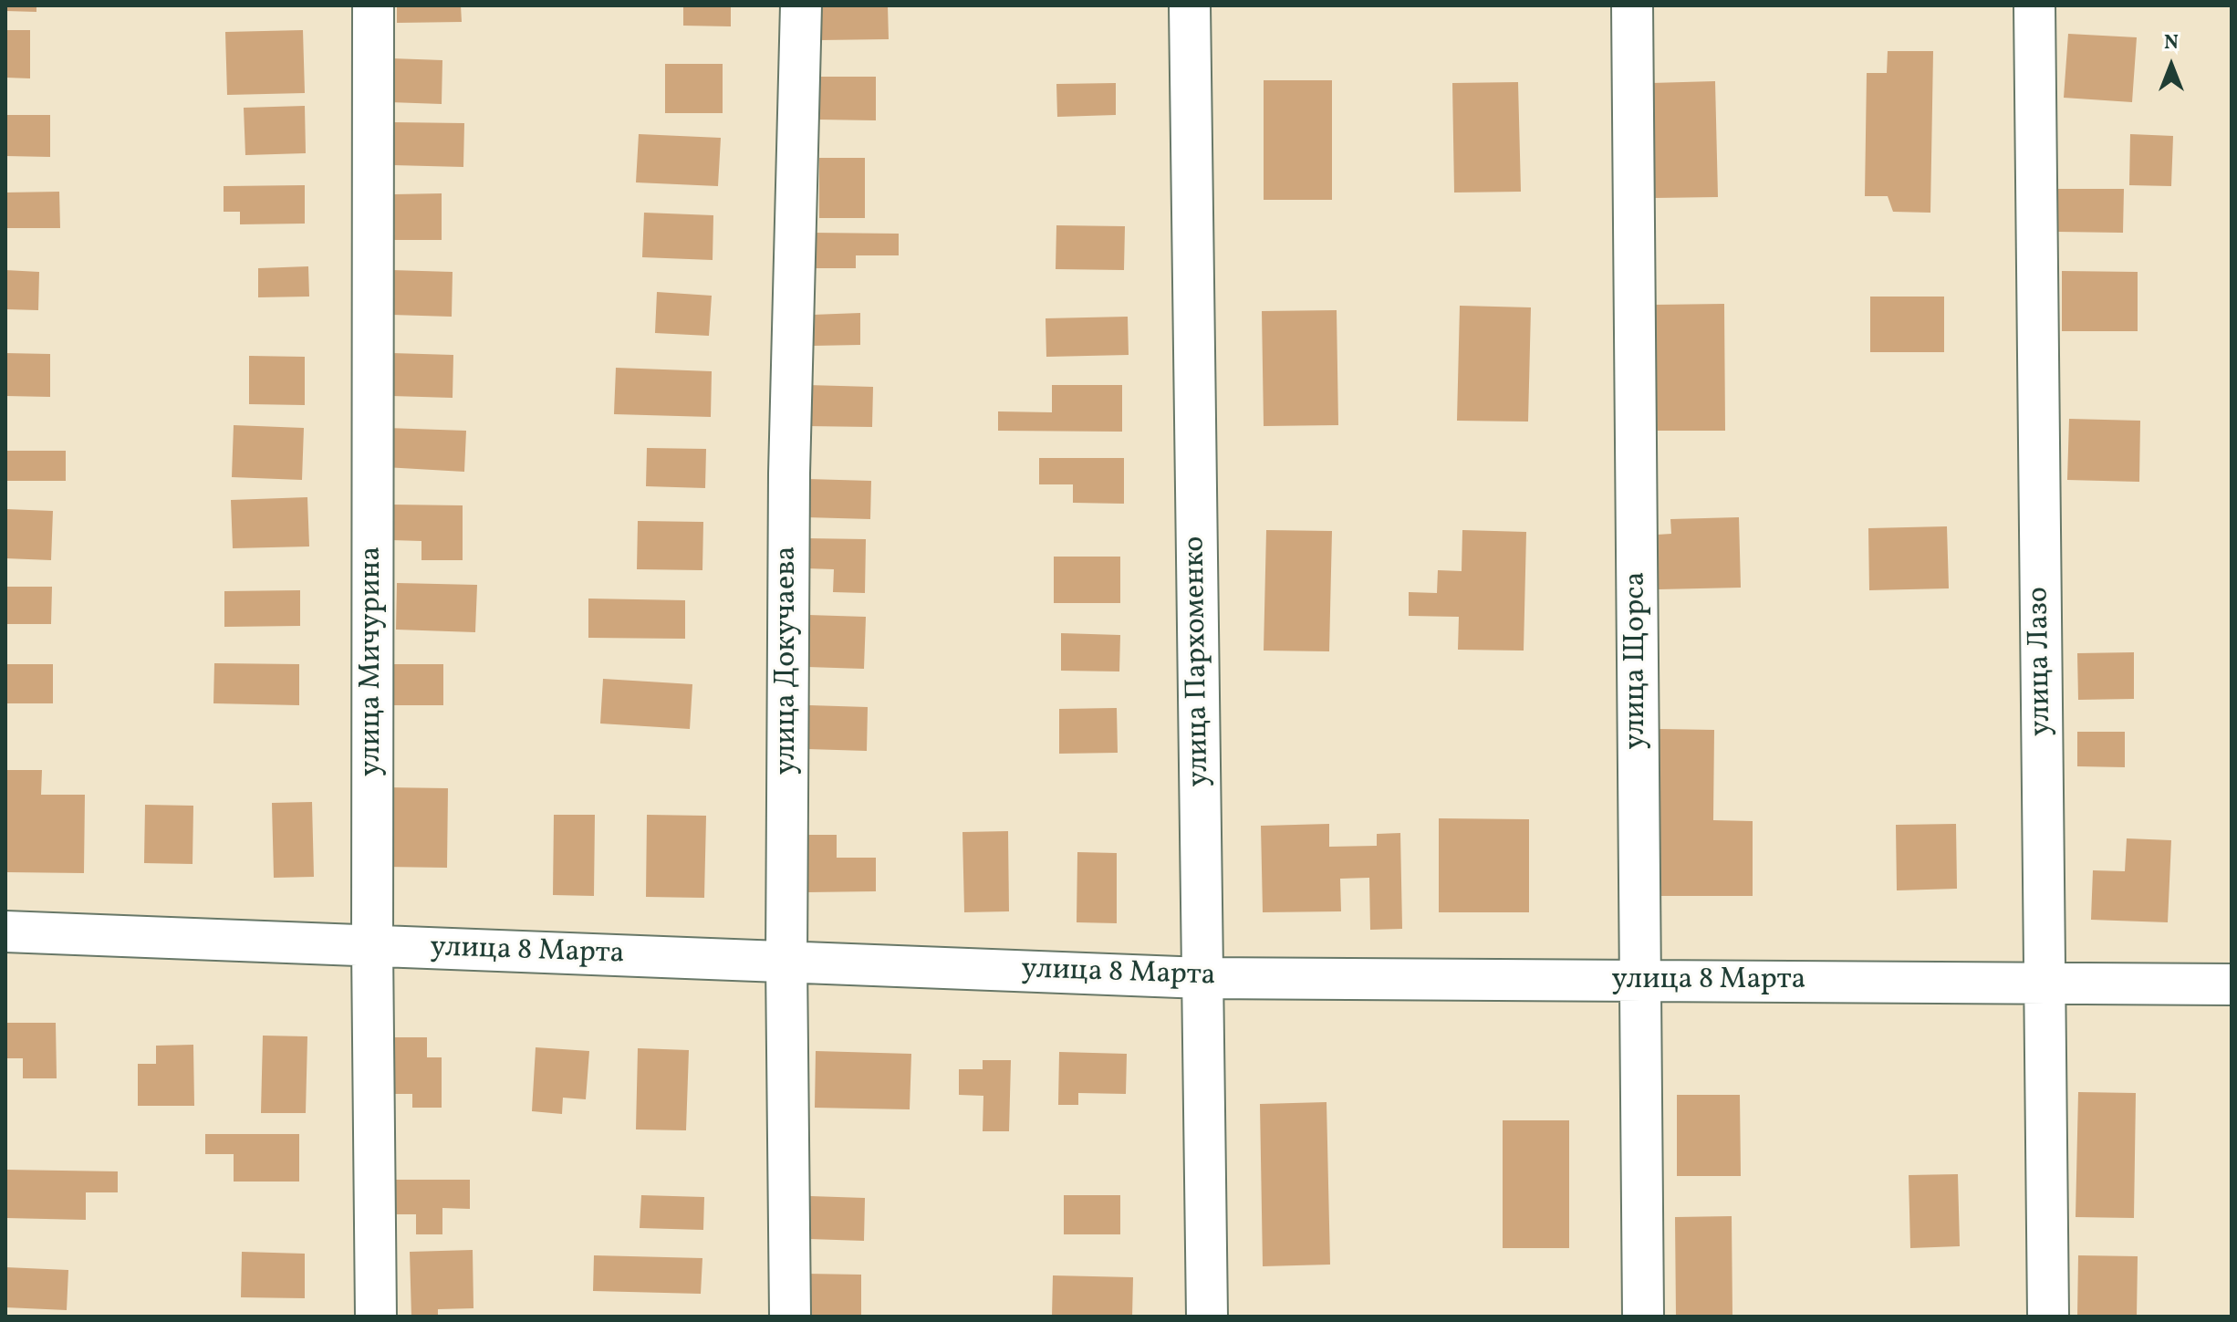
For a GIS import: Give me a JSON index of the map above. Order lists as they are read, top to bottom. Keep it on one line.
{"streets":{"street":["улица Докучаева","улица Щорса","улица Мичурина","улица Пархоменко","улица Лазо","улица 8 Марта"]},"crossings":[["улица Докучаева","улица 8 Марта"],["улица Щорса","улица 8 Марта"],["улица Мичурина","улица 8 Марта"],["улица Пархоменко","улица 8 Марта"],["улица Лазо","улица 8 Марта"]],"north":"top"}
